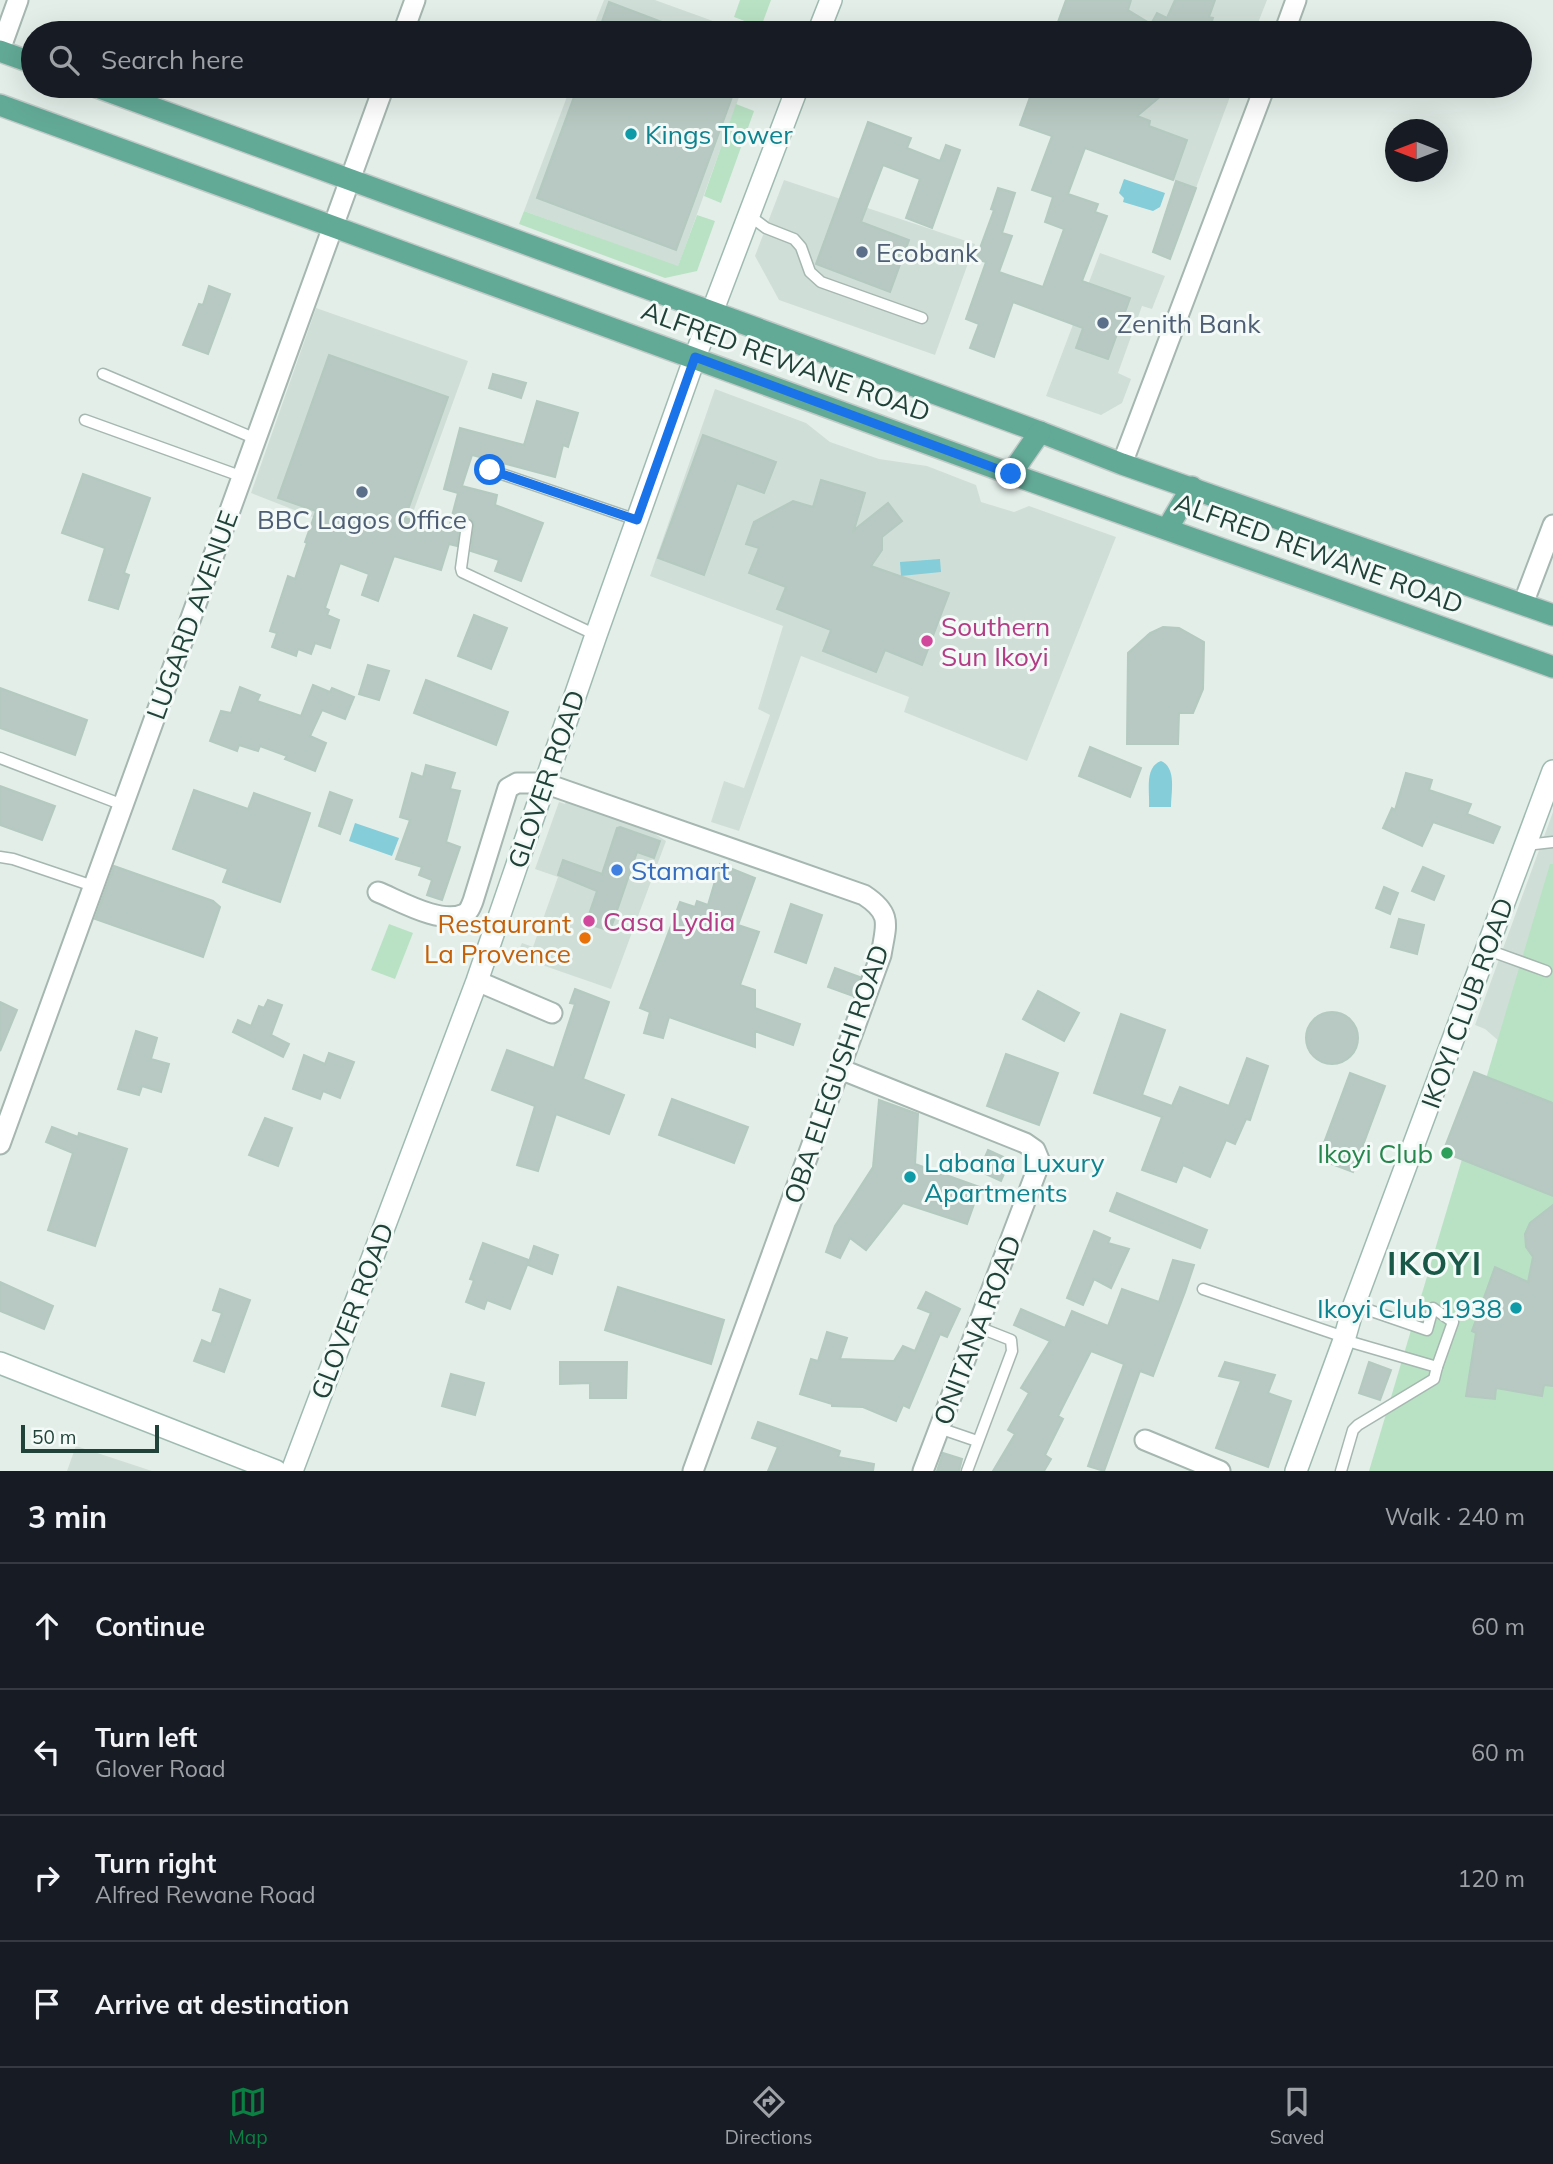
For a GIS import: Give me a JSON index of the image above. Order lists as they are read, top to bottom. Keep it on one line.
{"streets":{"main road":["ALFRED REWANE ROAD"],"street":["LUGARD AVENUE","GLOVER ROAD","IKOYI CLUB ROAD","OBA ELEGUSHI ROAD","ONITANA ROAD"]},"crossings":[["ALFRED REWANE ROAD","LUGARD AVENUE"],["ALFRED REWANE ROAD","GLOVER ROAD"],["GLOVER ROAD","OBA ELEGUSHI ROAD"],["OBA ELEGUSHI ROAD","ONITANA ROAD"]],"districts":["IKOYI"],"places":["Kings Tower","Ecobank","Zenith Bank","BBC Lagos Office","Southern Sun Ikoyi","Stamart","Casa Lydia","Restaurant La Provence","Ikoyi Club","Labana Luxury Apartments","Ikoyi Club 1938"],"scale_bar":"50 m","north":"left","page":{"search":"Search here","scale":"50 m","heading":["3 min","Walk · 240 m"],"list":[["Continue","60 m"],["Turn left","Glover Road","60 m"],["Turn right","Alfred Rewane Road","120 m"],"Arrive at destination"],"nav":["Map","Directions","Saved"]}}
